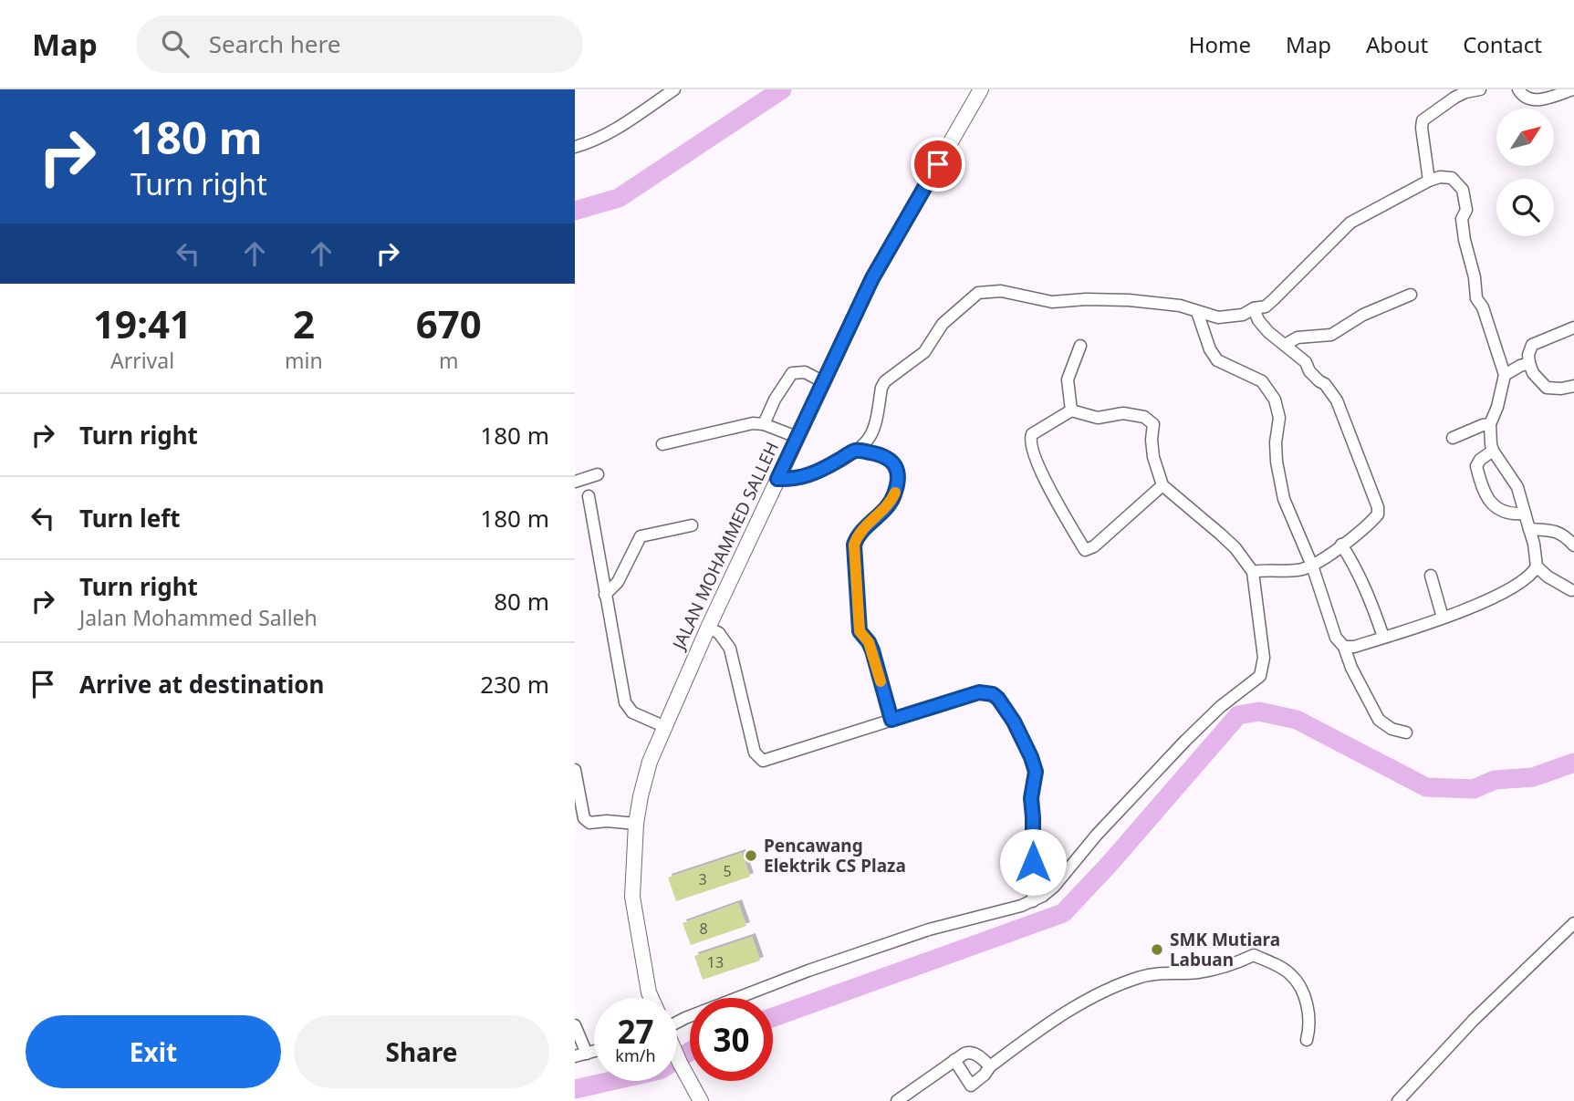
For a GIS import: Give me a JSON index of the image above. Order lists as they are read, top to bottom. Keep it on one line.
{"streets":{"main road":["JALAN MOHAMMED SALLEH"]},"places":["Pencawang Elektrik CS Plaza","SMK Mutiara Labuan"],"house_numbers":["5","3","8","13"],"north":"top right","page":{"header":"Map","search":"Search here","nav":["Home","Map","About","Contact"],"turn":["180 m","Turn right"],"eta":["19:41","Arrival","2","min","670","m"],"list":[{"name":"Turn right","value":"180 m"},{"name":"Turn left","value":"180 m"},{"name":"Turn right","note":"Jalan Mohammed Salleh","value":"80 m"},{"name":"Arrive at destination","value":"230 m"}],"speed":"27 km/h","limit":"30","buttons":["Exit","Share"]}}
